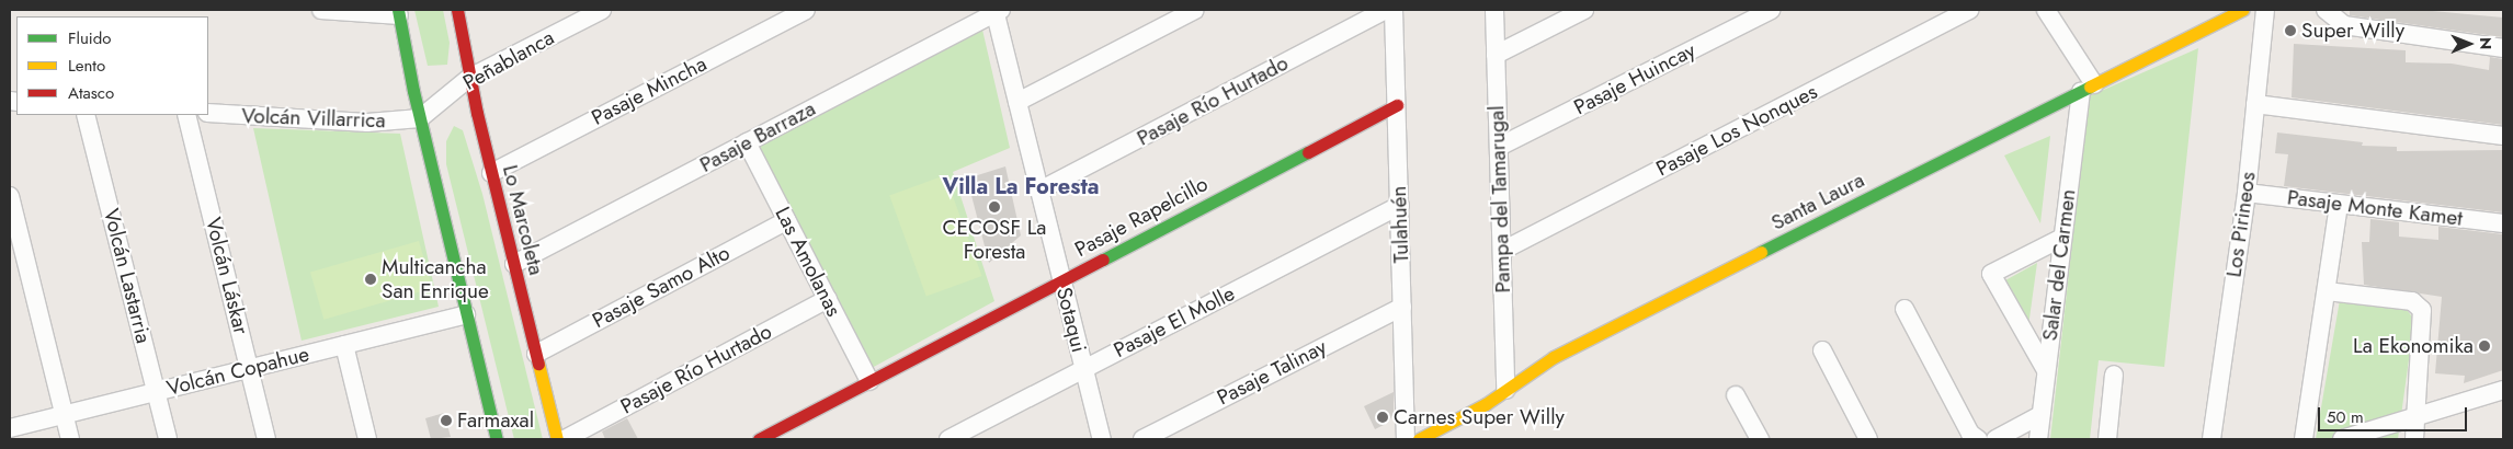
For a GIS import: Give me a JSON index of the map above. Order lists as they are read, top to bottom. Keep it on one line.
{"streets":{"street":["Peñablanca","Pasaje Huincay","Pasaje Mincha","Pasaje Río Hurtado","Volcán Villarrica","Pasaje Los Nonques","Pasaje Barraza","Pampa del Tamarugal","Santa Laura","Pasaje Monte Kamet","Pasaje Rapelcillo","Lo Marcoleta","Tulahuén","Los Pirineos","Las Amolanas","Salar del Carmen","Volcán Lastarria","Volcán Láskar","Pasaje Samo Alto","Sotaqui","Pasaje El Molle","Volcán Copahue","Pasaje Talinay"]},"crossings":[["Peñablanca","Volcán Villarrica"],["Peñablanca","Lo Marcoleta"],["Pasaje Huincay","Pampa del Tamarugal"],["Pasaje Mincha","Lo Marcoleta"],["Pasaje Río Hurtado","Las Amolanas"],["Pasaje Río Hurtado","Sotaqui"],["Pasaje Los Nonques","Pampa del Tamarugal"],["Pasaje Barraza","Lo Marcoleta"],["Pasaje Barraza","Las Amolanas"],["Pasaje Barraza","Sotaqui"],["Pampa del Tamarugal","Santa Laura"],["Santa Laura","Salar del Carmen"],["Pasaje Monte Kamet","Los Pirineos"],["Pasaje Rapelcillo","Tulahuén"],["Pasaje Rapelcillo","Las Amolanas"],["Pasaje Rapelcillo","Sotaqui"],["Lo Marcoleta","Pasaje Samo Alto"],["Tulahuén","Pasaje El Molle"],["Tulahuén","Pasaje Talinay"],["Las Amolanas","Pasaje Samo Alto"],["Volcán Lastarria","Volcán Copahue"],["Volcán Láskar","Volcán Copahue"],["Sotaqui","Pasaje El Molle"]],"districts":["Villa La Foresta"],"places":["Super Willy","CECOSF La Foresta","Multicancha San Enrique","La Ekonomika","Carnes Super Willy","Farmaxal"],"legend":["Fluido","Lento","Atasco"],"scale_bar":"50 m","north":"right"}
